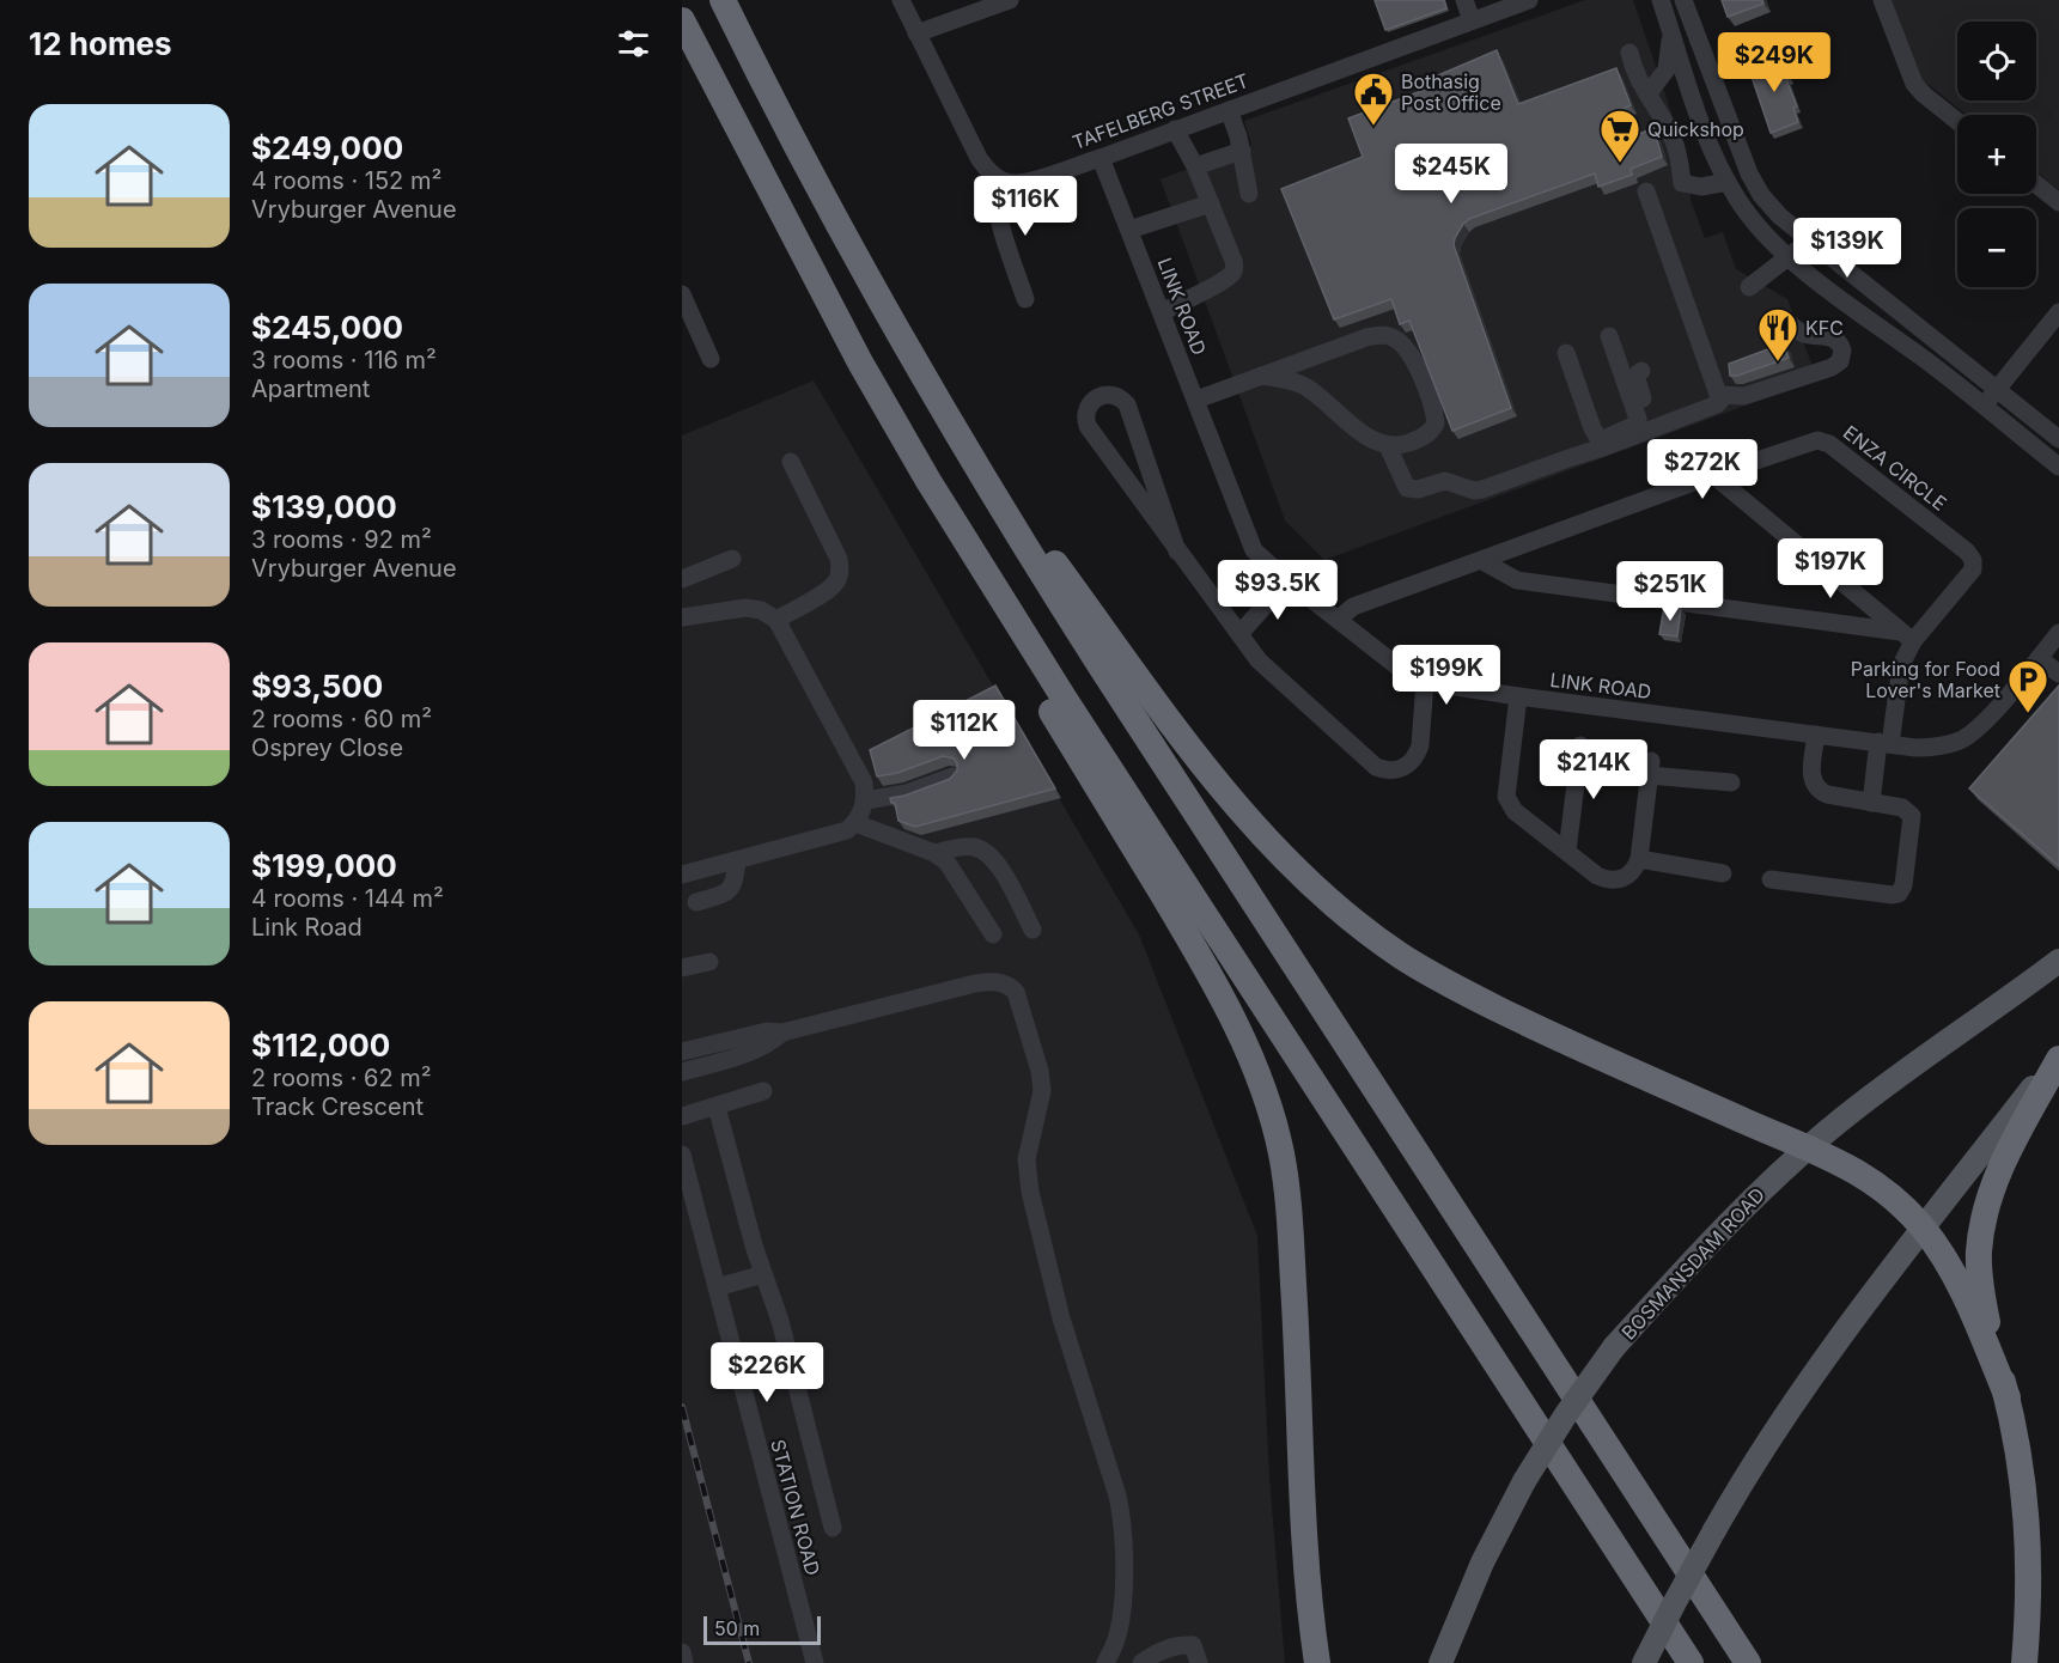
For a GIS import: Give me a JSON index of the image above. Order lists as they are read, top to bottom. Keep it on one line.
{"streets":{"main road":["BOSMANSDAM ROAD"],"street":["TAFELBERG STREET","LINK ROAD","ENZA CIRCLE","STATION ROAD"]},"crossings":[["TAFELBERG STREET","LINK ROAD"],["LINK ROAD","ENZA CIRCLE"]],"places":{"public building":["Bothasig Post Office"],"supermarket":["Quickshop"],"restaurant":["KFC"],"parking":["Parking for Food Lover's Market"]},"scale_bar":"50 m","page":{"heading":"12 homes","map_buttons":["+","−"],"price":["$249K","$245K","$116K","$139K","$272K","$197K","$93.5K","$251K","$199K","$112K","$214K","$226K"],"list":[{"name":"$249,000","note":"4 rooms · 152 m² · Vryburger Avenue"},{"name":"$245,000","note":"3 rooms · 116 m² · Apartment"},{"name":"$139,000","note":"3 rooms · 92 m² · Vryburger Avenue"},{"name":"$93,500","note":"2 rooms · 60 m² · Osprey Close"},{"name":"$199,000","note":"4 rooms · 144 m² · Link Road"},{"name":"$112,000","note":"2 rooms · 62 m² · Track Crescent"}],"scale":"50 m"}}
